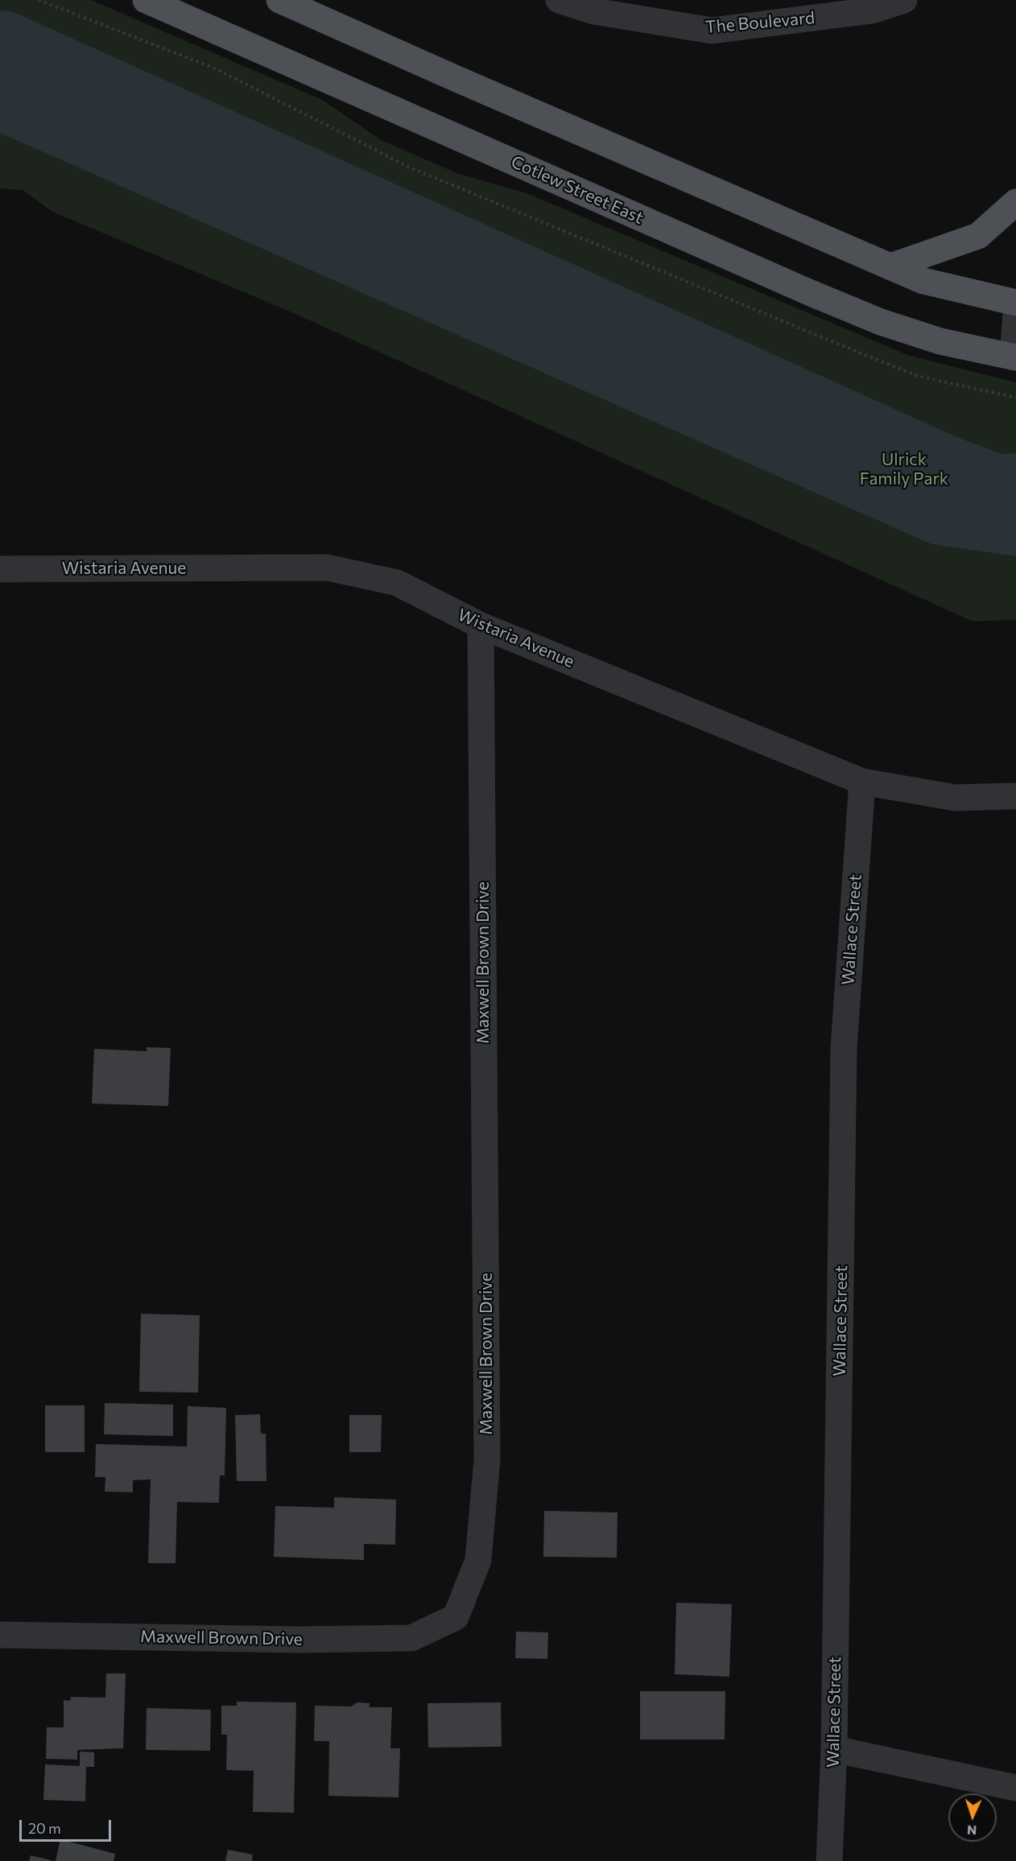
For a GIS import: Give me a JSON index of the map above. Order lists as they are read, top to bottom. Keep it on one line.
{"streets":{"main road":["Cotlew Street East"],"street":["The Boulevard","Wistaria Avenue","Wallace Street","Maxwell Brown Drive"]},"crossings":[["Wistaria Avenue","Wallace Street"],["Wistaria Avenue","Maxwell Brown Drive"]],"parks":["Ulrick Family Park"],"scale_bar":"20 m","north":"bottom"}
